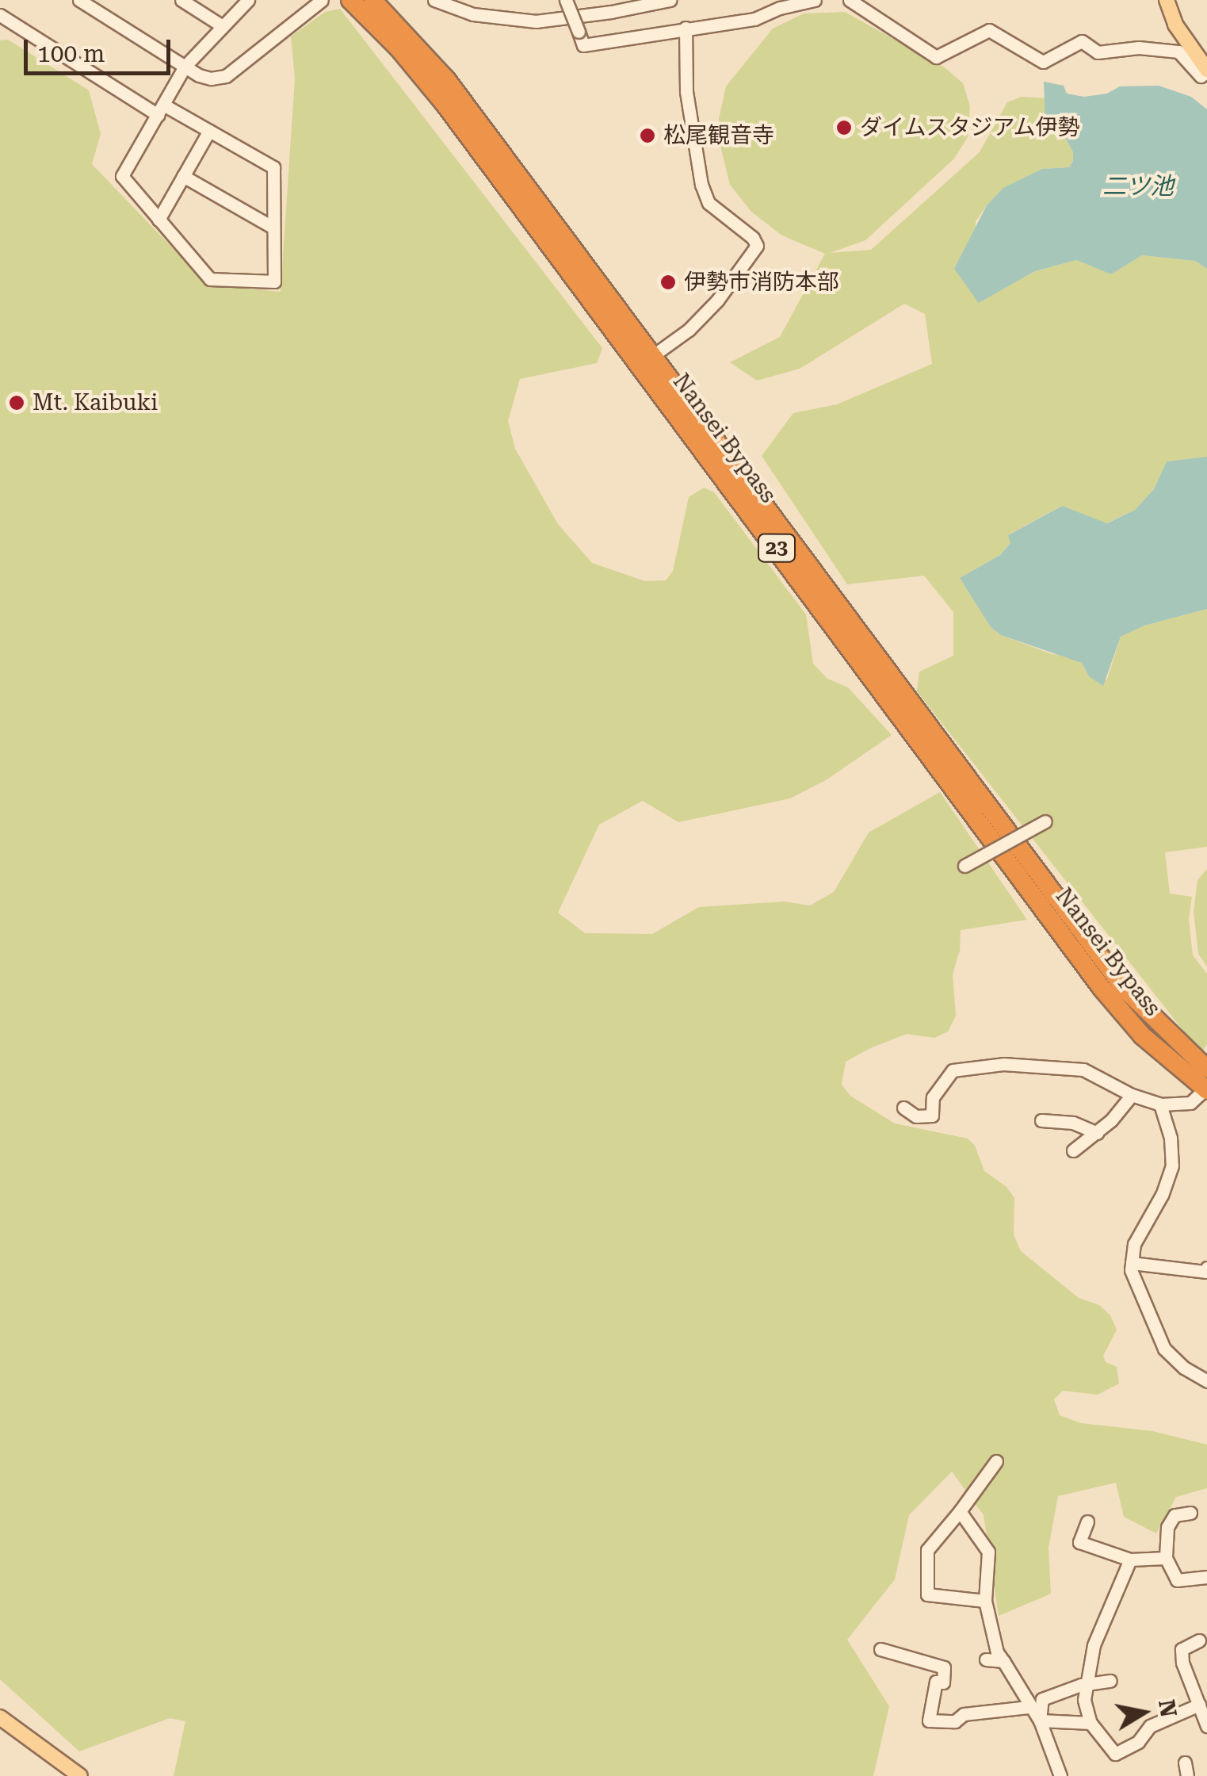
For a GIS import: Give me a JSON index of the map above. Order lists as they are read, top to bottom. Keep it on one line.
{"streets":{"highway":["Nansei Bypass","23"]},"water":["二ツ池"],"places":["ダイムスタジアム伊勢","松尾観音寺","伊勢市消防本部","Mt. Kaibuki"],"scale_bar":"100 m","north":"right"}
